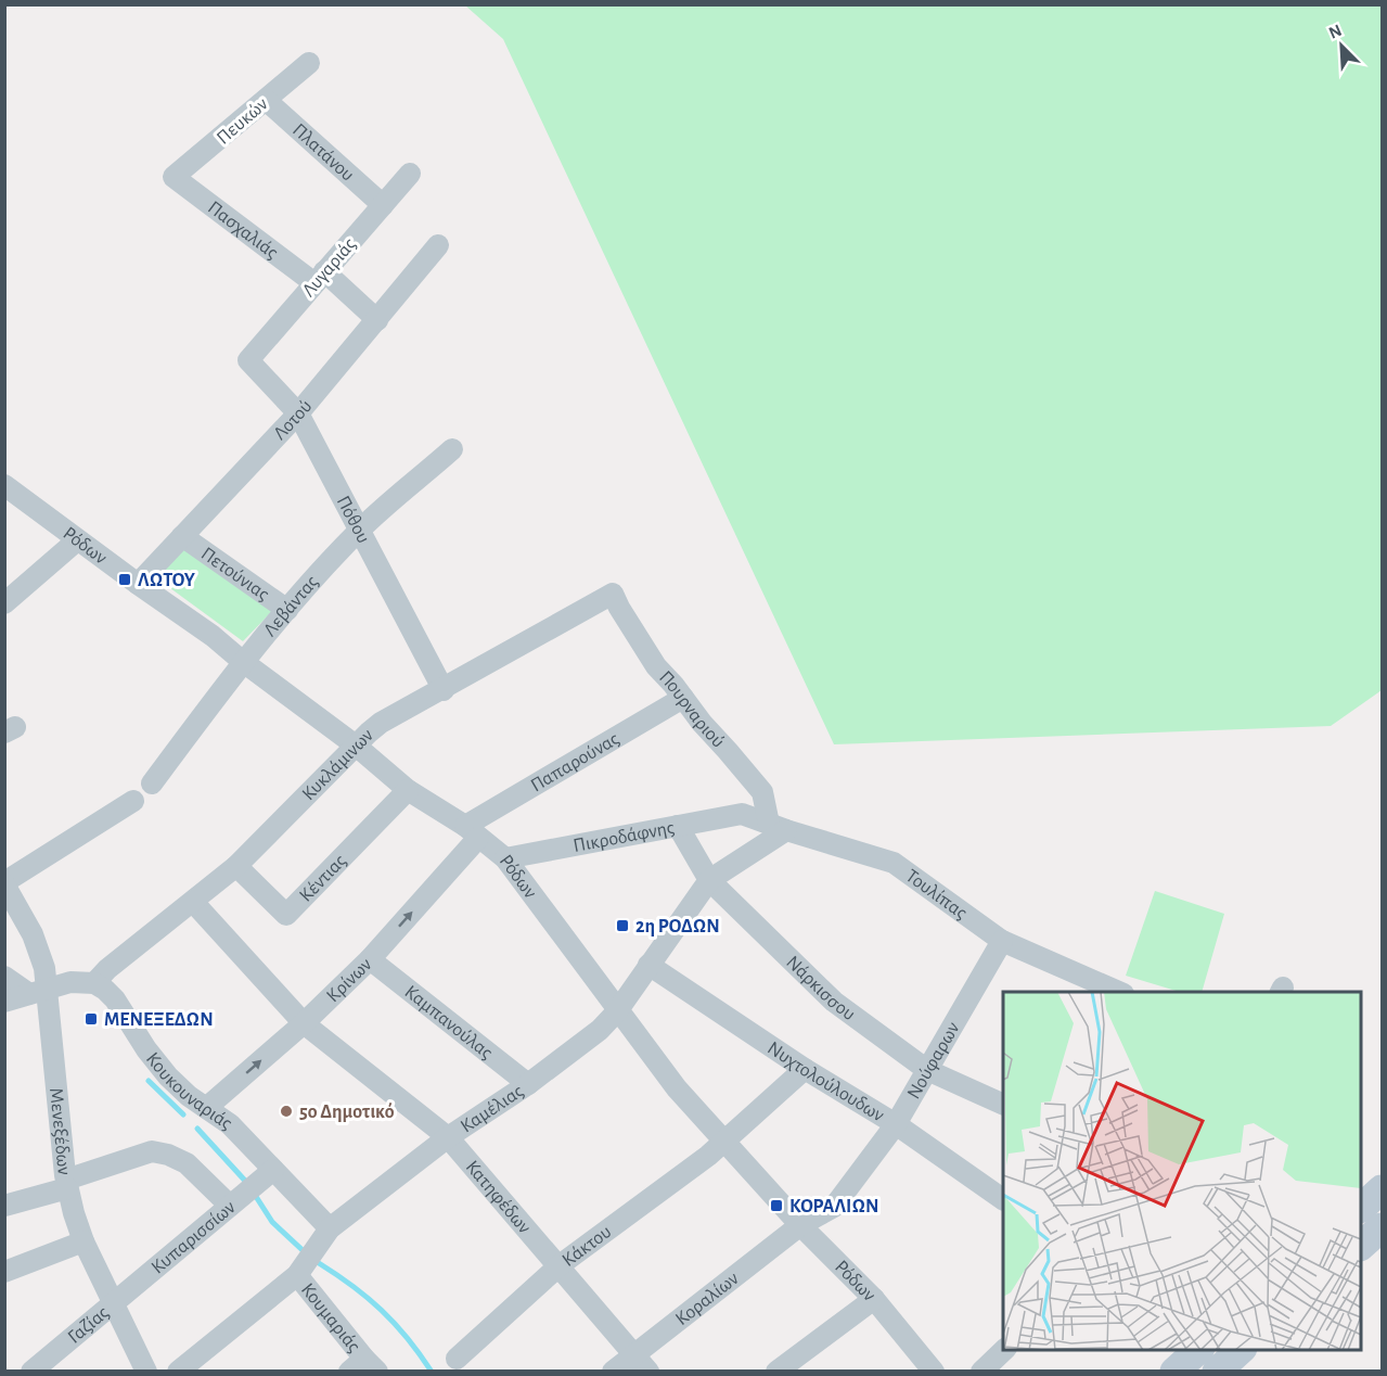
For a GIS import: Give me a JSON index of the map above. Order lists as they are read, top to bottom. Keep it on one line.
{"streets":{"street":["Πευκών","Πλατάνου","Πασχαλιάς","Λυγαριάς","Λοτού","Πόθου","Ρόδων","Πετούνιας","Λεβάντας","Πουρναριού","Παπαρούνας","Κυκλάμινων","Πικροδάφνης","Κέντιας","Τουλίπας","Κρίνων","Νάρκισσου","Καμπανούλας","Νούφαρων","Νυχτολούλουδων","Κουκουναριάς","Καμέλιας","Μενεξέδων","Κατηφέδων","Κυπαρισσίων","Κάκτου","Κοραλίων","Κουμαριάς","Γαζίας"]},"crossings":[["Πευκών","Πλατάνου"],["Πευκών","Πασχαλιάς"],["Πλατάνου","Λυγαριάς"],["Πασχαλιάς","Λυγαριάς"],["Πασχαλιάς","Λοτού"],["Λυγαριάς","Πόθου"],["Λοτού","Πόθου"],["Λοτού","Ρόδων"],["Λοτού","Πετούνιας"],["Πόθου","Λεβάντας"],["Πόθου","Κυκλάμινων"],["Ρόδων","Λεβάντας"],["Ρόδων","Παπαρούνας"],["Ρόδων","Κυκλάμινων"],["Ρόδων","Πικροδάφνης"],["Ρόδων","Κέντιας"],["Ρόδων","Κρίνων"],["Ρόδων","Νούφαρων"],["Ρόδων","Καμέλιας"],["Ρόδων","Κάκτου"],["Ρόδων","Κοραλίων"],["Πετούνιας","Λεβάντας"],["Πουρναριού","Παπαρούνας"],["Πουρναριού","Κυκλάμινων"],["Πουρναριού","Τουλίπας"],["Πουρναριού","Καμέλιας"],["Παπαρούνας","Κρίνων"],["Κυκλάμινων","Κέντιας"],["Κυκλάμινων","Κουκουναριάς"],["Κυκλάμινων","Κατηφέδων"],["Πικροδάφνης","Τουλίπας"],["Πικροδάφνης","Νάρκισσου"],["Τουλίπας","Νούφαρων"],["Τουλίπας","Καμέλιας"],["Κρίνων","Καμπανούλας"],["Κρίνων","Κουκουναριάς"],["Κρίνων","Κατηφέδων"],["Νάρκισσου","Νούφαρων"],["Νάρκισσου","Καμέλιας"],["Καμπανούλας","Καμέλιας"],["Νούφαρων","Νυχτολούλουδων"],["Νούφαρων","Κοραλίων"],["Νυχτολούλουδων","Καμέλιας"],["Νυχτολούλουδων","Κάκτου"],["Κουκουναριάς","Καμέλιας"],["Κουκουναριάς","Κυπαρισσίων"],["Καμέλιας","Κατηφέδων"],["Καμέλιας","Κουμαριάς"],["Μενεξέδων","Κυπαρισσίων"],["Μενεξέδων","Γαζίας"],["Κατηφέδων","Κάκτου"],["Κατηφέδων","Κοραλίων"],["Κυπαρισσίων","Γαζίας"]],"one_way":["Κρίνων"],"places":{"transit":["ΛΩΤΟΥ","2η ΡΟΔΩΝ","ΜΕΝΕΞΕΔΩΝ","ΚΟΡΑΛΙΩΝ"],"other":["5ο Δημοτικό"]},"north":"top left"}
